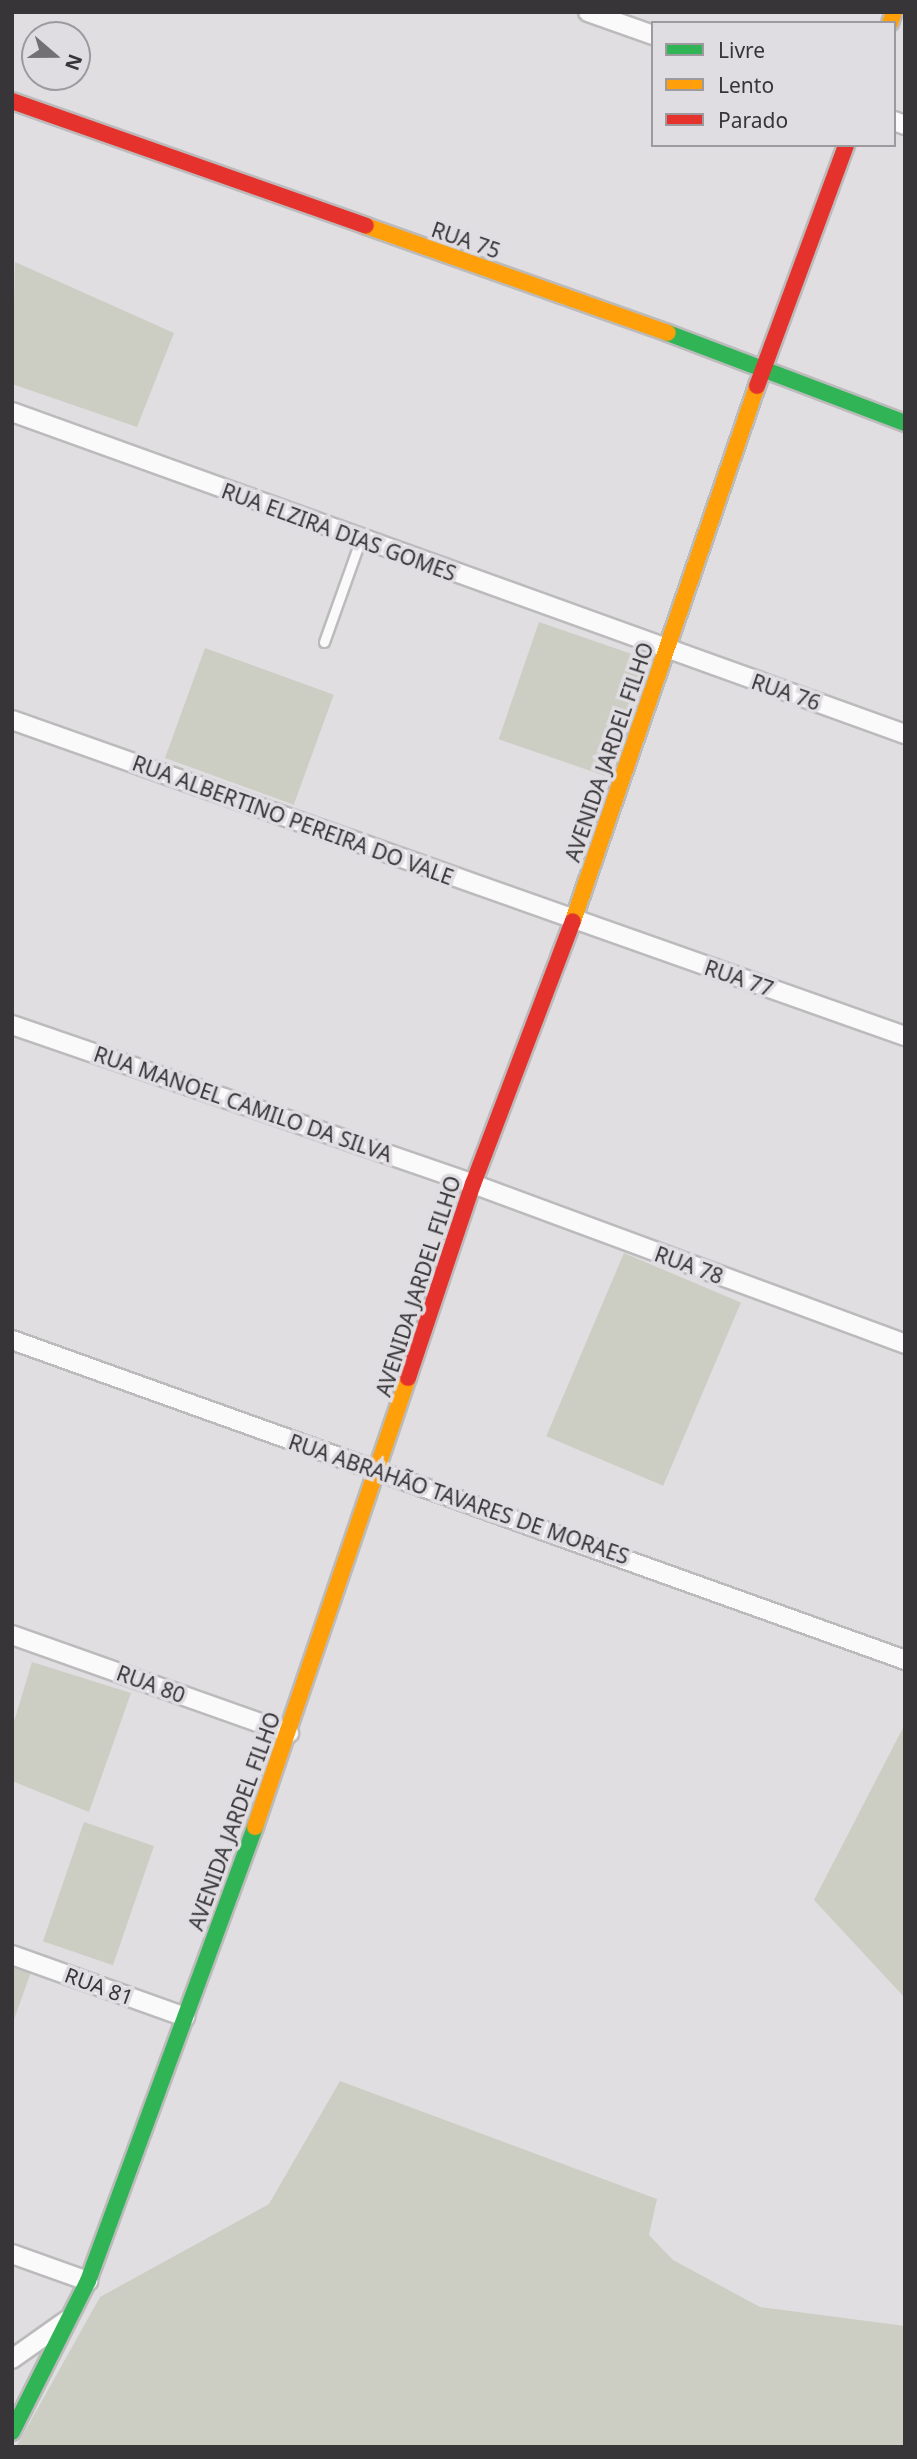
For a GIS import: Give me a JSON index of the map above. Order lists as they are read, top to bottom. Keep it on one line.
{"streets":{"main road":["RUA 75","AVENIDA JARDEL FILHO"],"street":["RUA ELZIRA DIAS GOMES","RUA 76","RUA ALBERTINO PEREIRA DO VALE","RUA 77","RUA MANOEL CAMILO DA SILVA","RUA 78","RUA ABRAHÃO TAVARES DE MORAES","RUA 80","RUA 81"]},"crossings":[["RUA 75","AVENIDA JARDEL FILHO"],["RUA ELZIRA DIAS GOMES","RUA 76"],["RUA ELZIRA DIAS GOMES","AVENIDA JARDEL FILHO"],["RUA 76","AVENIDA JARDEL FILHO"],["AVENIDA JARDEL FILHO","RUA ALBERTINO PEREIRA DO VALE"],["AVENIDA JARDEL FILHO","RUA 77"],["AVENIDA JARDEL FILHO","RUA MANOEL CAMILO DA SILVA"],["AVENIDA JARDEL FILHO","RUA 78"],["AVENIDA JARDEL FILHO","RUA ABRAHÃO TAVARES DE MORAES"],["AVENIDA JARDEL FILHO","RUA 80"],["AVENIDA JARDEL FILHO","RUA 81"],["RUA ALBERTINO PEREIRA DO VALE","RUA 77"],["RUA MANOEL CAMILO DA SILVA","RUA 78"]],"legend":["Livre","Lento","Parado"],"north":"right"}
